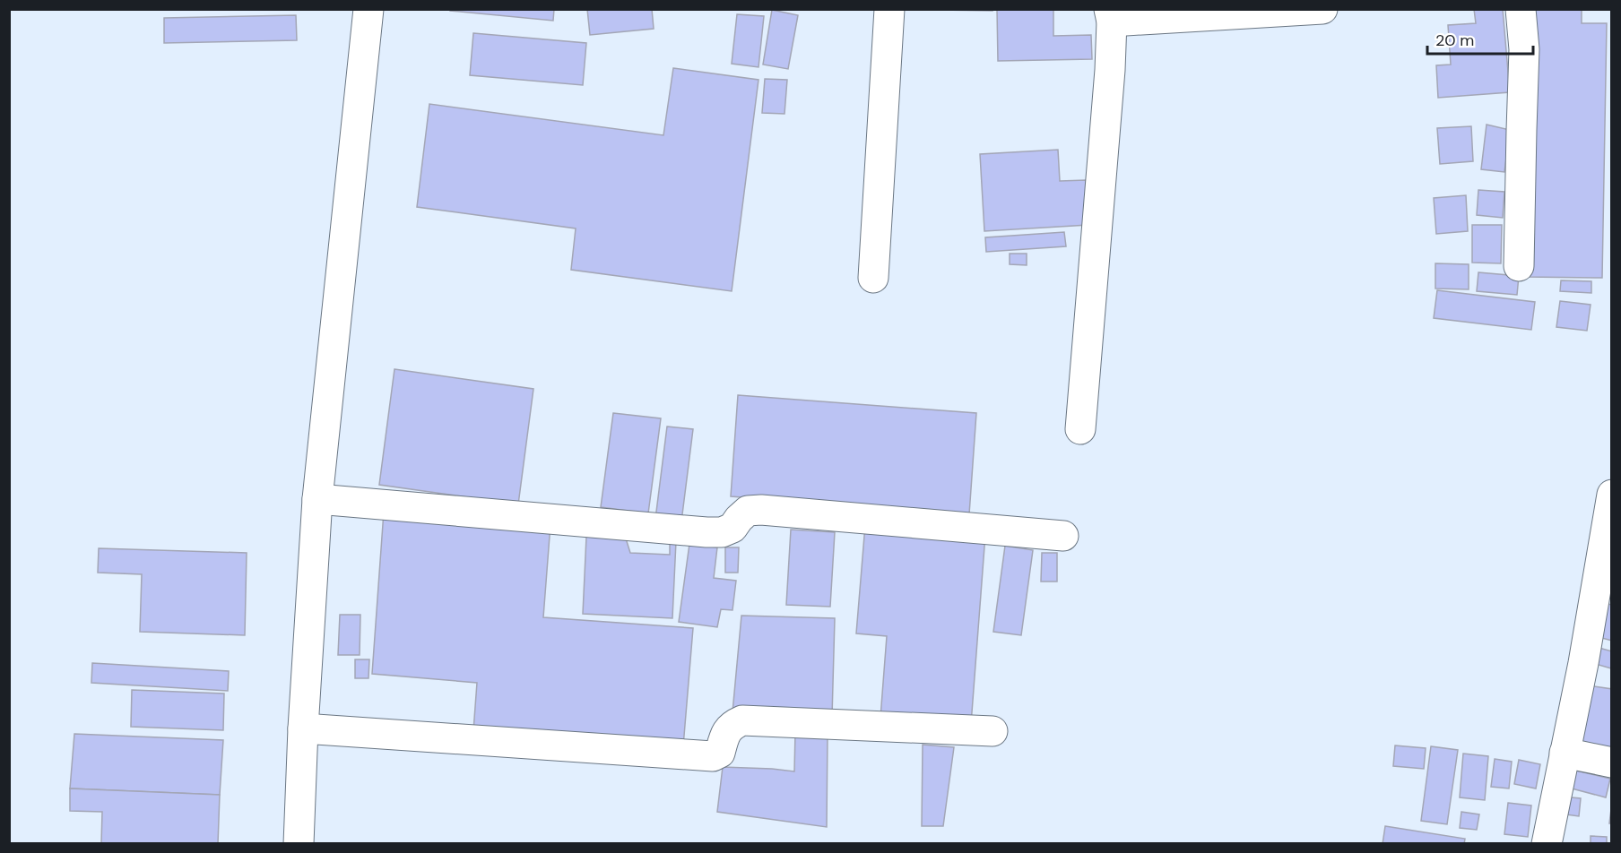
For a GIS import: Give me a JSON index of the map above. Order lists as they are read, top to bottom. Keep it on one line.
{"scale_bar":"20 m"}
